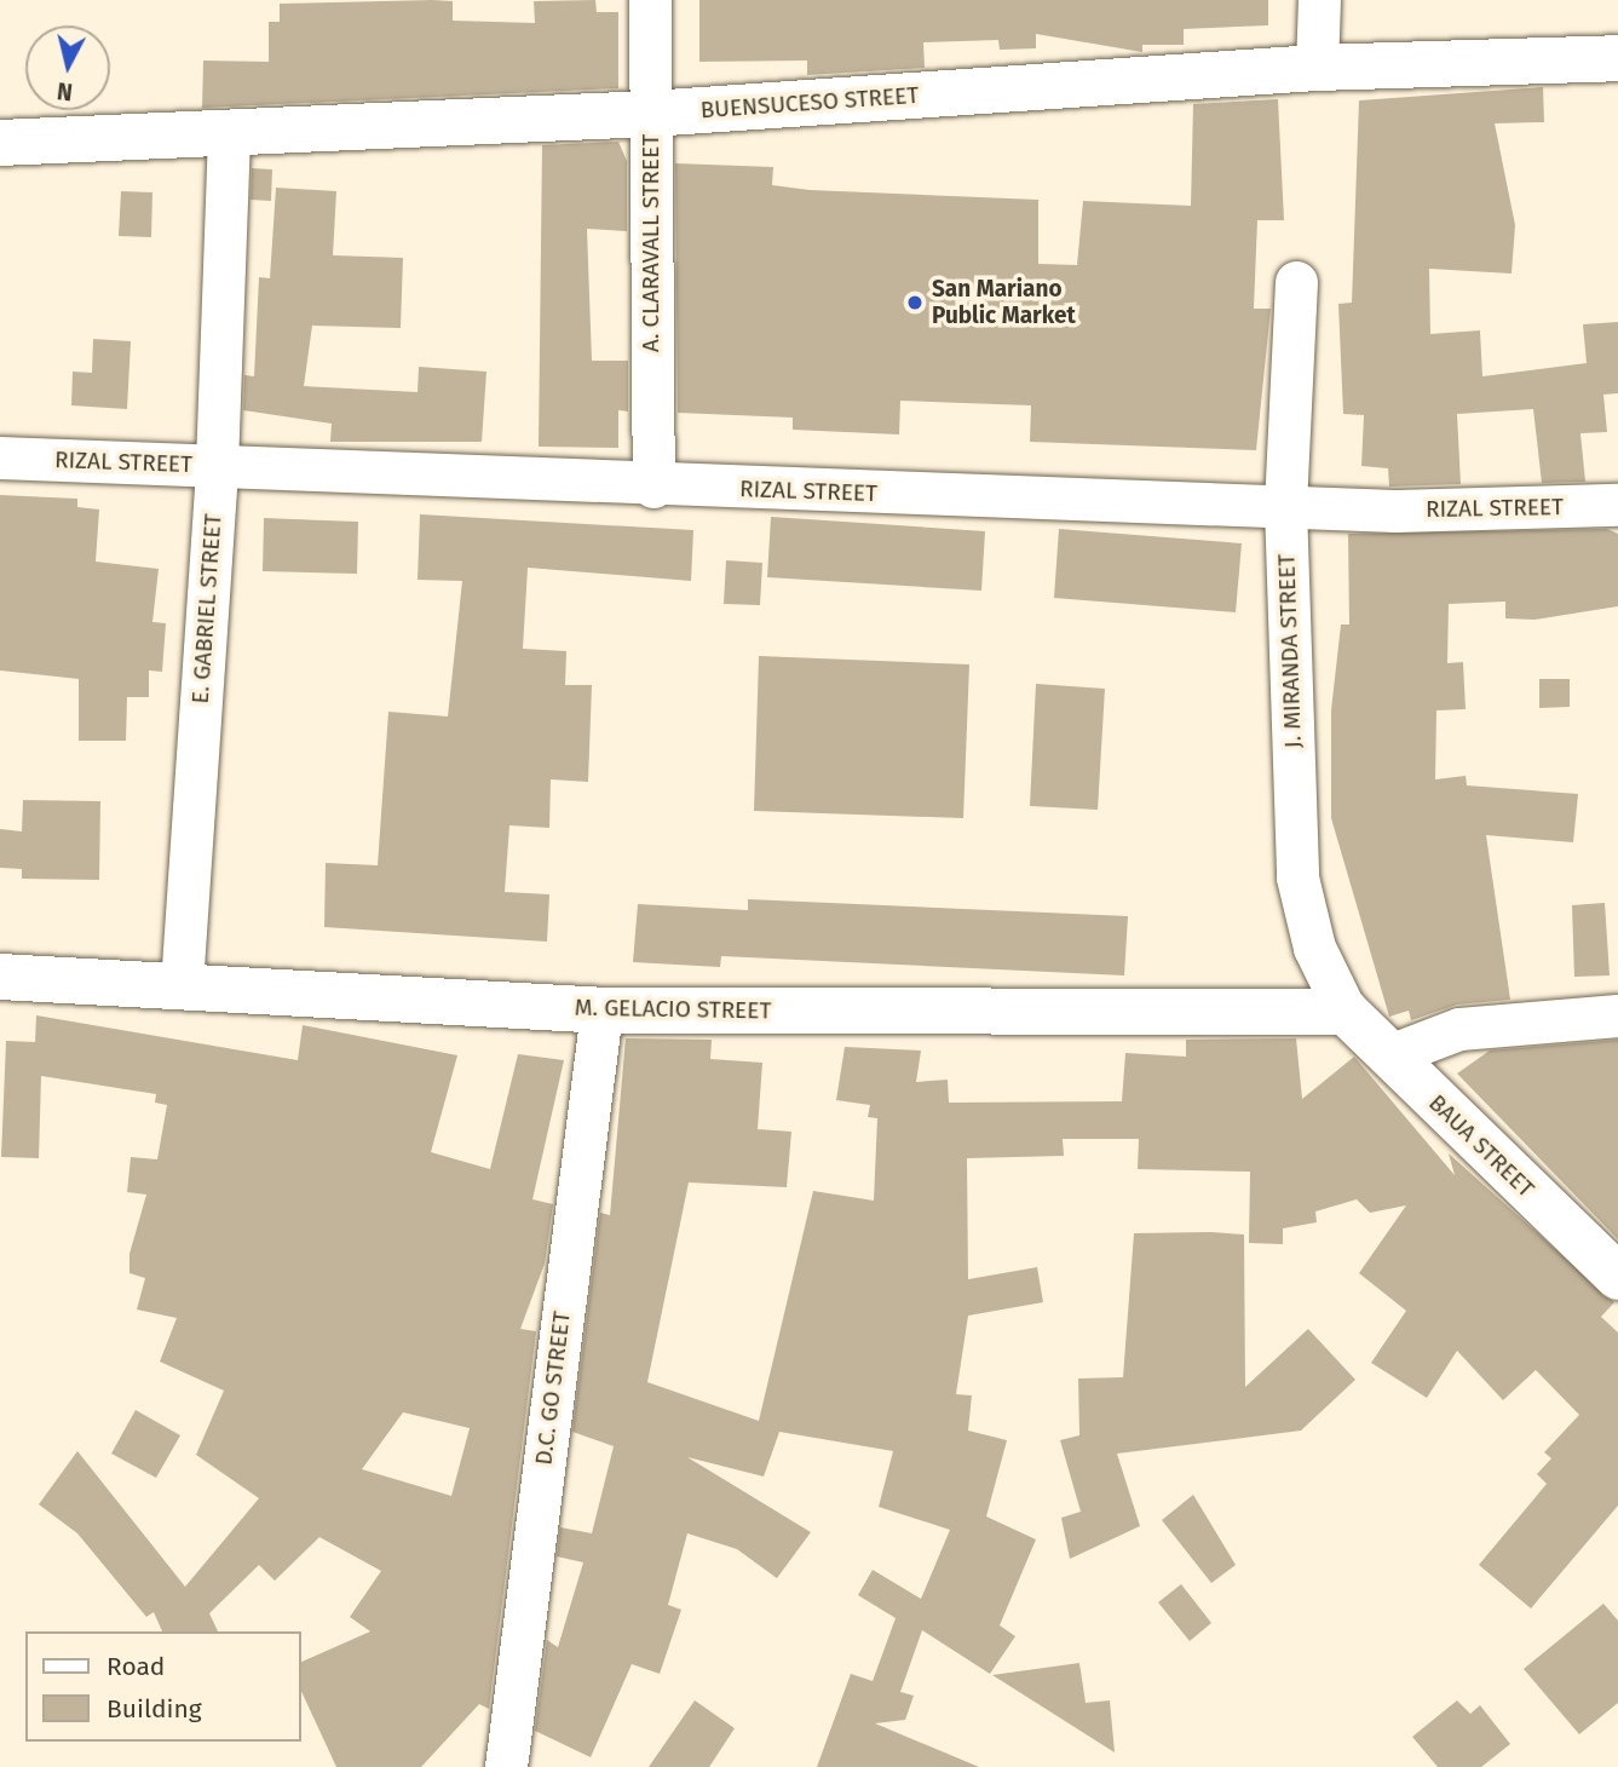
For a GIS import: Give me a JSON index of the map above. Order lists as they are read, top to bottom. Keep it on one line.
{"streets":{"street":["BUENSUCESO STREET","A. CLARAVALL STREET","RIZAL STREET","E. GABRIEL STREET","J. MIRANDA STREET","M. GELACIO STREET","BAUA STREET","D.C. GO STREET"]},"crossings":[["BUENSUCESO STREET","A. CLARAVALL STREET"],["BUENSUCESO STREET","E. GABRIEL STREET"],["A. CLARAVALL STREET","RIZAL STREET"],["RIZAL STREET","E. GABRIEL STREET"],["RIZAL STREET","J. MIRANDA STREET"],["E. GABRIEL STREET","M. GELACIO STREET"],["J. MIRANDA STREET","M. GELACIO STREET"],["J. MIRANDA STREET","BAUA STREET"],["M. GELACIO STREET","BAUA STREET"],["M. GELACIO STREET","D.C. GO STREET"]],"places":["San Mariano Public Market"],"legend":["Road","Building"],"north":"bottom"}
